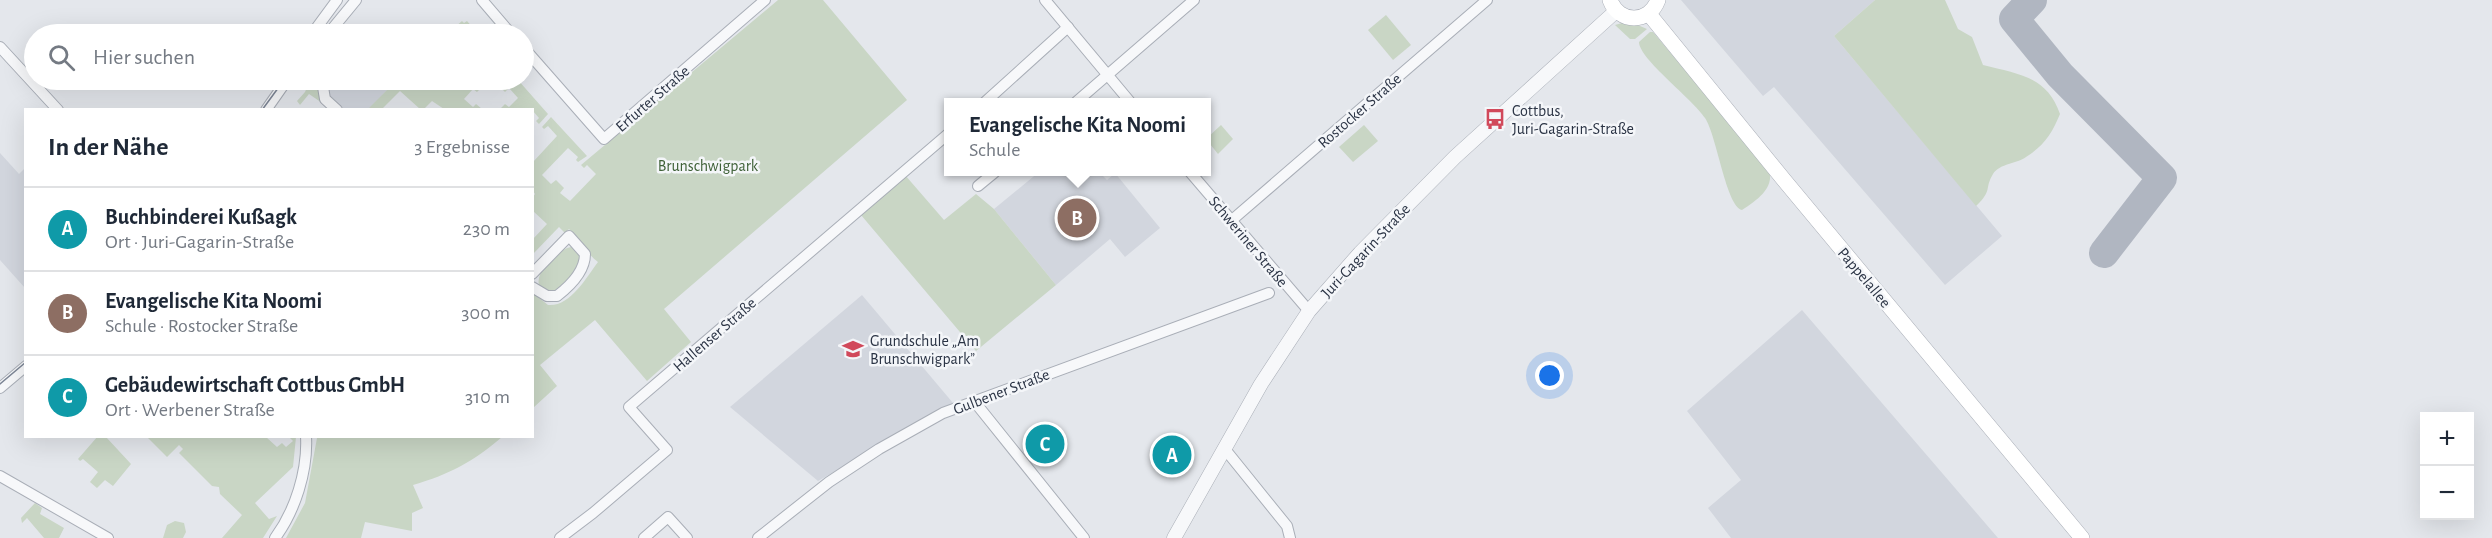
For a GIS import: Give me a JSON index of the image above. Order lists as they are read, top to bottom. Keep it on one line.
{"streets":{"main road":["Pappelallee"],"street":["Erfurter Straße","Rostocker Straße","Schweriner Straße","Juri-Gagarin-Straße","Hallenser Straße","Gulbener Straße"]},"crossings":[["Rostocker Straße","Schweriner Straße"],["Schweriner Straße","Juri-Gagarin-Straße"]],"parks":["Brunschwigpark"],"places":{"bus stop":["Cottbus, Juri-Gagarin-Straße"],"school or university":["Grundschule „Am Brunschwigpark”"]},"page":{"search":"Hier suchen","popup":["Evangelische Kita Noomi","Schule"],"heading":["In der Nähe","3 Ergebnisse"],"list":[{"mark":"A","name":"Buchbinderei Kußagk","note":"Ort · Juri-Gagarin-Straße","value":"230 m"},{"mark":"B","name":"Evangelische Kita Noomi","note":"Schule · Rostocker Straße","value":"300 m"},{"mark":"C","name":"Gebäudewirtschaft Cottbus GmbH","note":"Ort · Werbener Straße","value":"310 m"}],"pins":["B","C","A"],"map_buttons":["+","−"]}}
